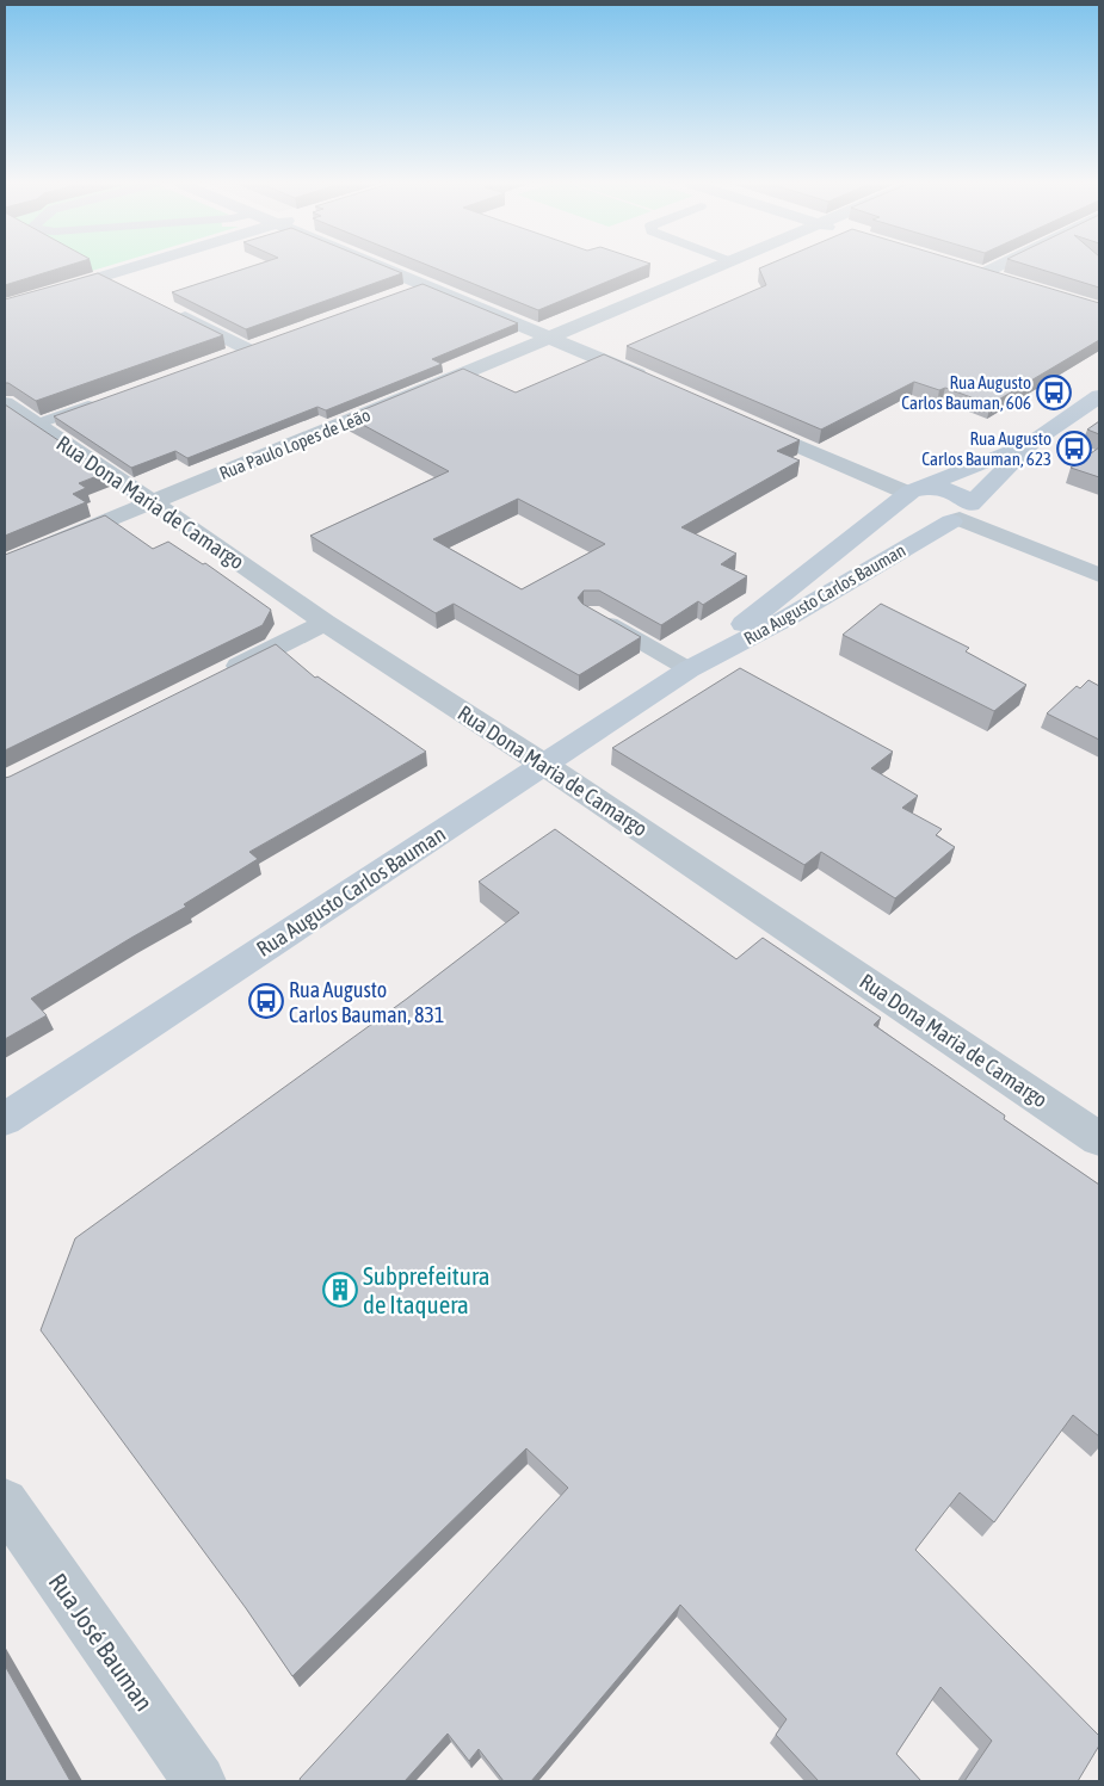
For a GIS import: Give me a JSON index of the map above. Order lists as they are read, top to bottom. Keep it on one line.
{"streets":{"main road":["Rua Augusto Carlos Bauman"],"street":["Rua Paulo Lopes de Leão","Rua Dona Maria de Camargo","Rua José Bauman"]},"crossings":[["Rua Paulo Lopes de Leão","Rua Dona Maria de Camargo"],["Rua Dona Maria de Camargo","Rua Augusto Carlos Bauman"]],"places":{"bus stop":["Rua Augusto Carlos Bauman, 606","Rua Augusto Carlos Bauman, 623","Rua Augusto Carlos Bauman, 831"],"building":["Subprefeitura de Itaquera"]}}
